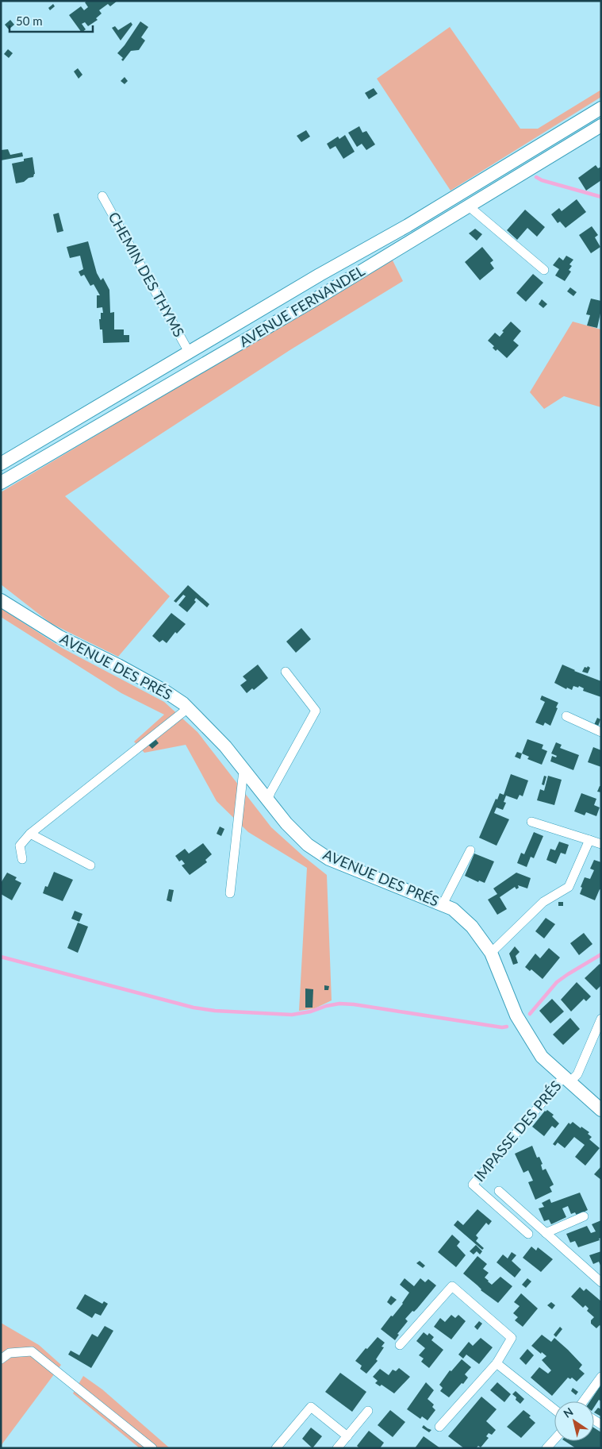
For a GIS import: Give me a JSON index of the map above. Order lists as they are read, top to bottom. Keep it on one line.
{"streets":{"main road":["AVENUE FERNANDEL","AVENUE DES PRÉS"],"street":["CHEMIN DES THYMS","IMPASSE DES PRÉS"]},"crossings":[["CHEMIN DES THYMS","AVENUE FERNANDEL"],["AVENUE DES PRÉS","IMPASSE DES PRÉS"]],"scale_bar":"50 m","north":"top left"}
